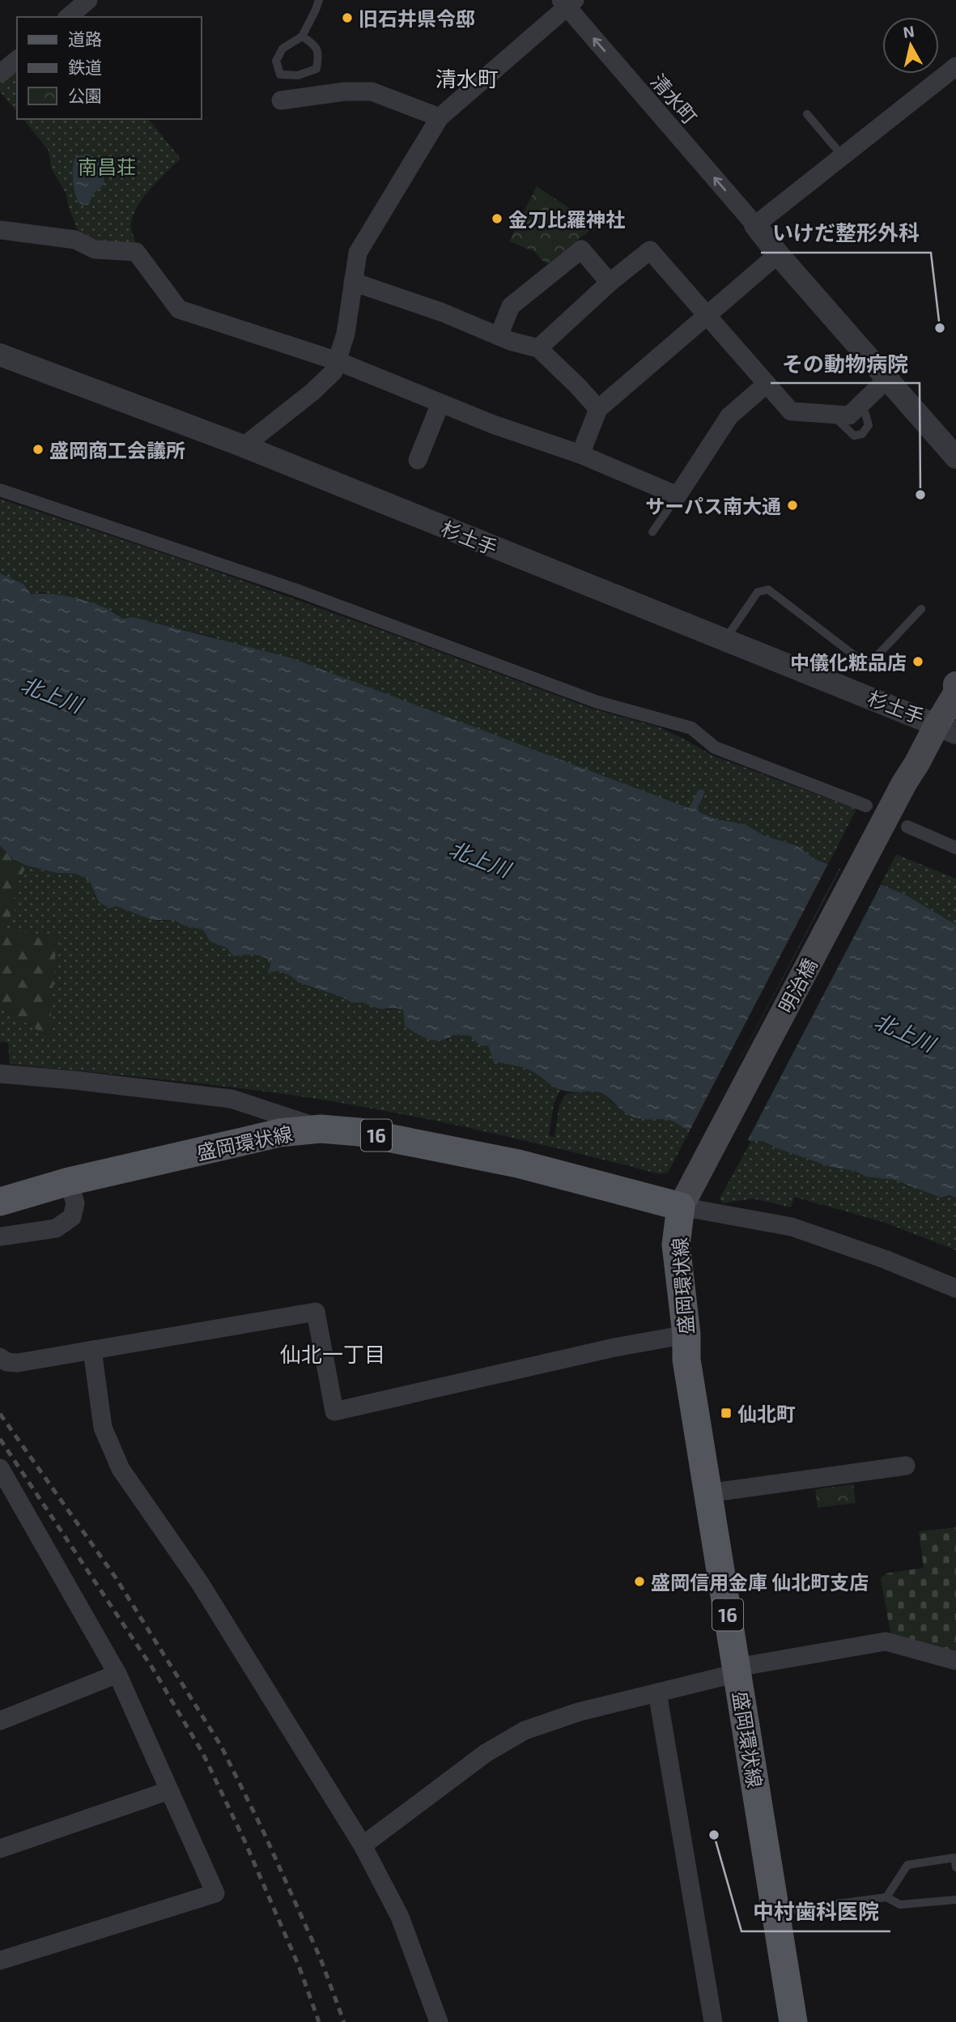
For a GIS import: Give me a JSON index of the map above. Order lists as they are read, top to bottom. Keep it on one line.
{"streets":{"main road":["明治橋","16","盛岡環状線"],"street":["清水町","杉土手"]},"crossings":[["杉土手","明治橋"],["明治橋","盛岡環状線"]],"one_way":["清水町"],"districts":["清水町","仙北一丁目"],"water":["北上川"],"parks":["南昌荘"],"places":{"other":["旧石井県令邸","金刀比羅神社","いけだ整形外科","盛岡商工会議所","その動物病院","サーパス南大通","中儀化粧品店","盛岡信用金庫 仙北町支店","中村歯科医院"],"transit":["仙北町"]},"legend":["道路","鉄道","公園"],"north":"top"}
